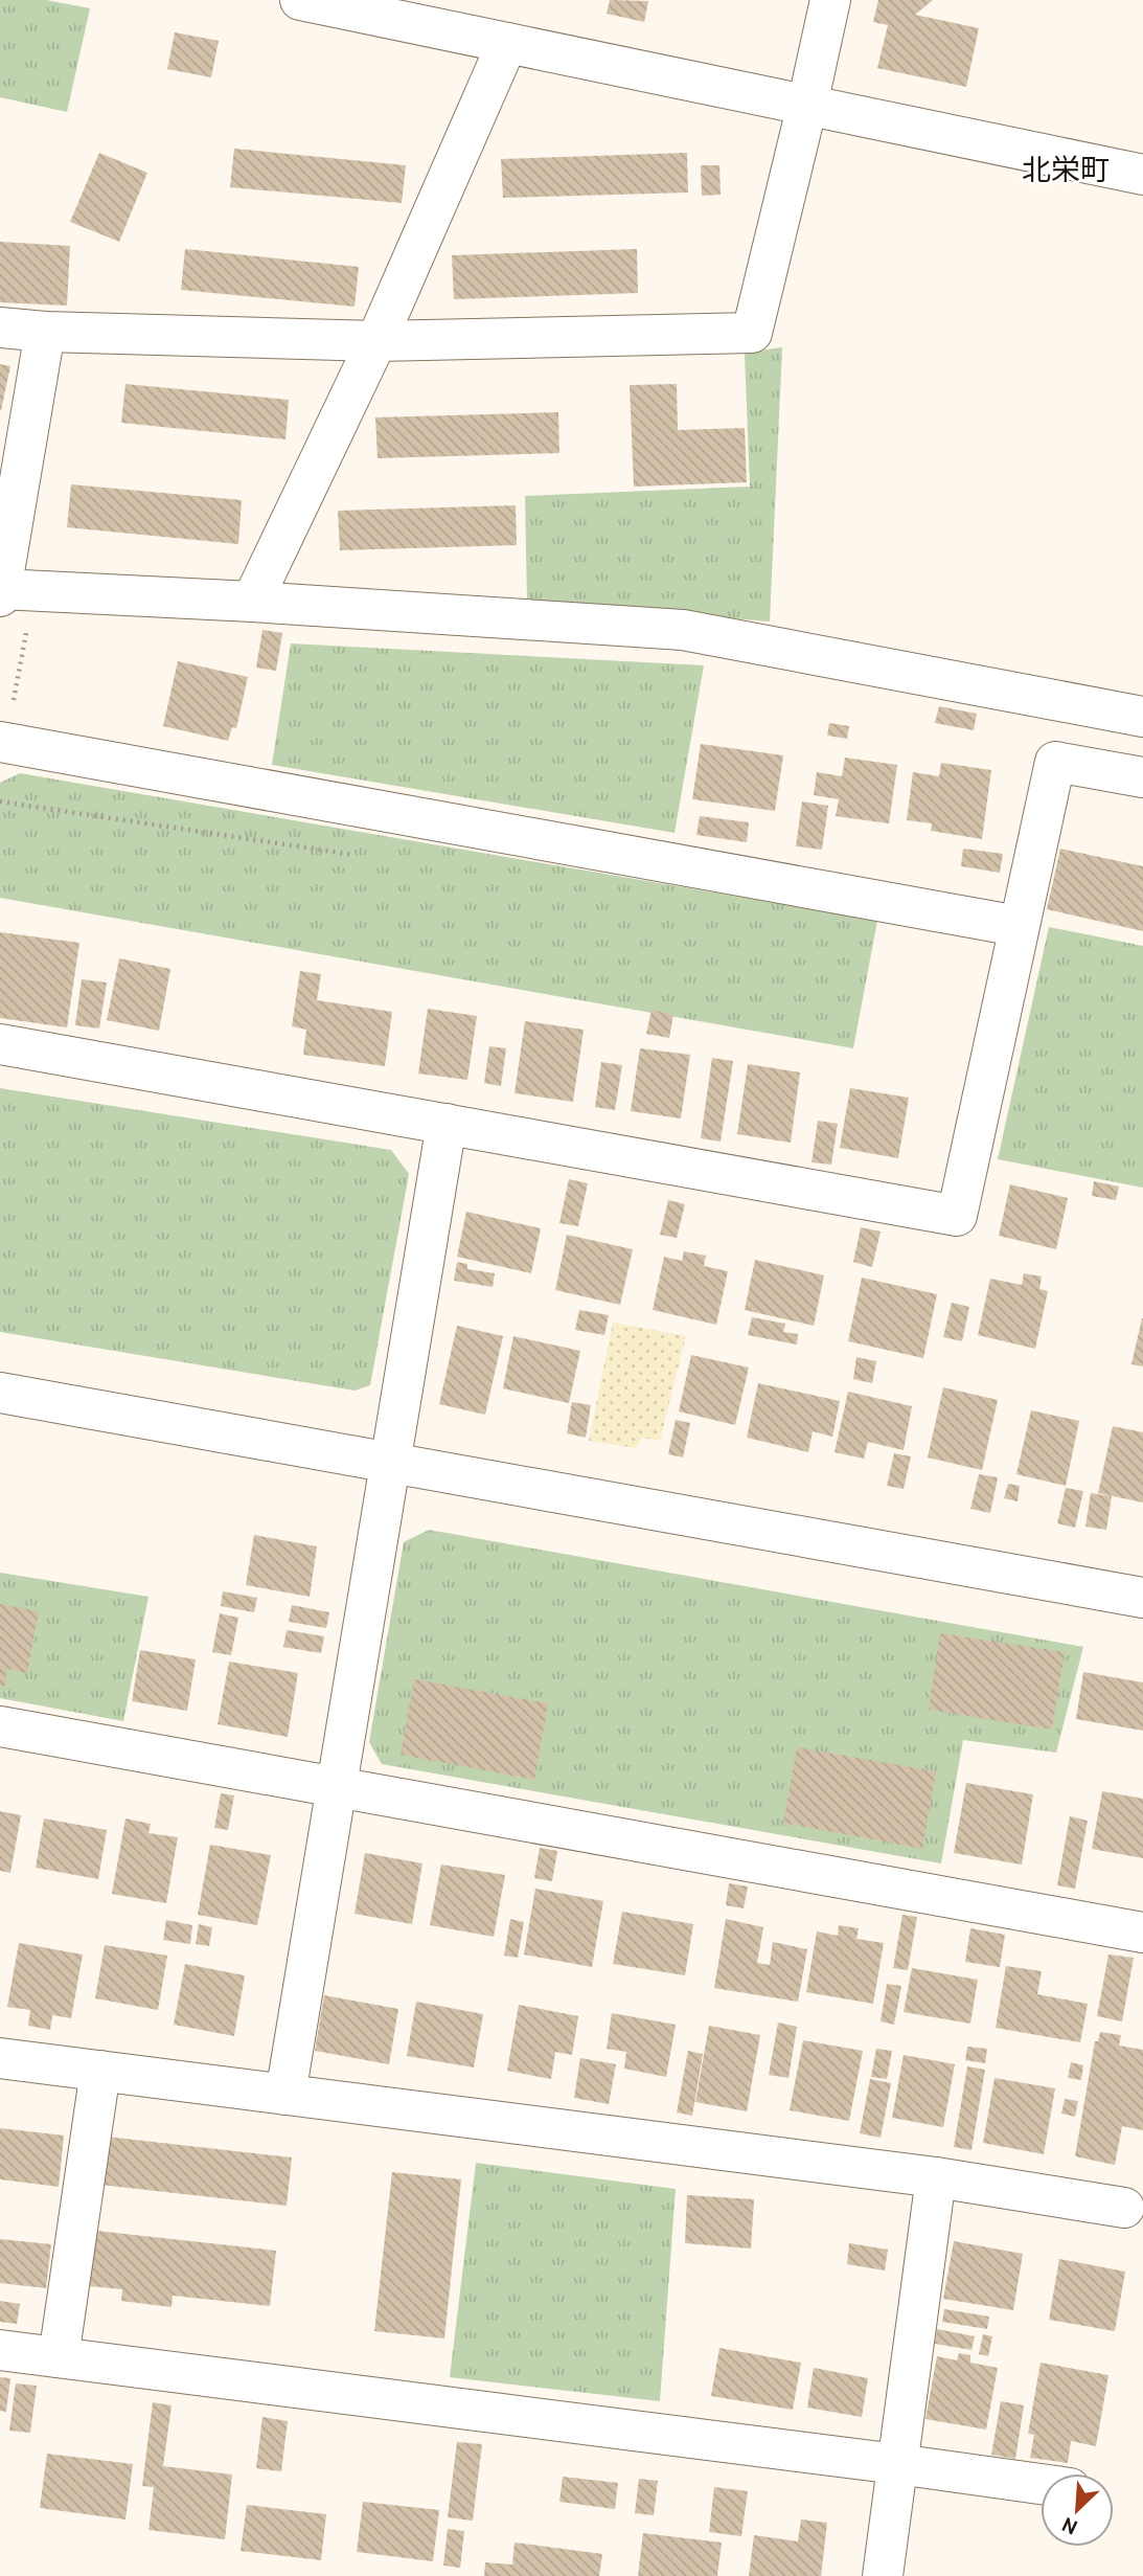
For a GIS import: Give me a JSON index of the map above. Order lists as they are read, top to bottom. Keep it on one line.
{"districts":["北栄町"],"north":"bottom left"}
